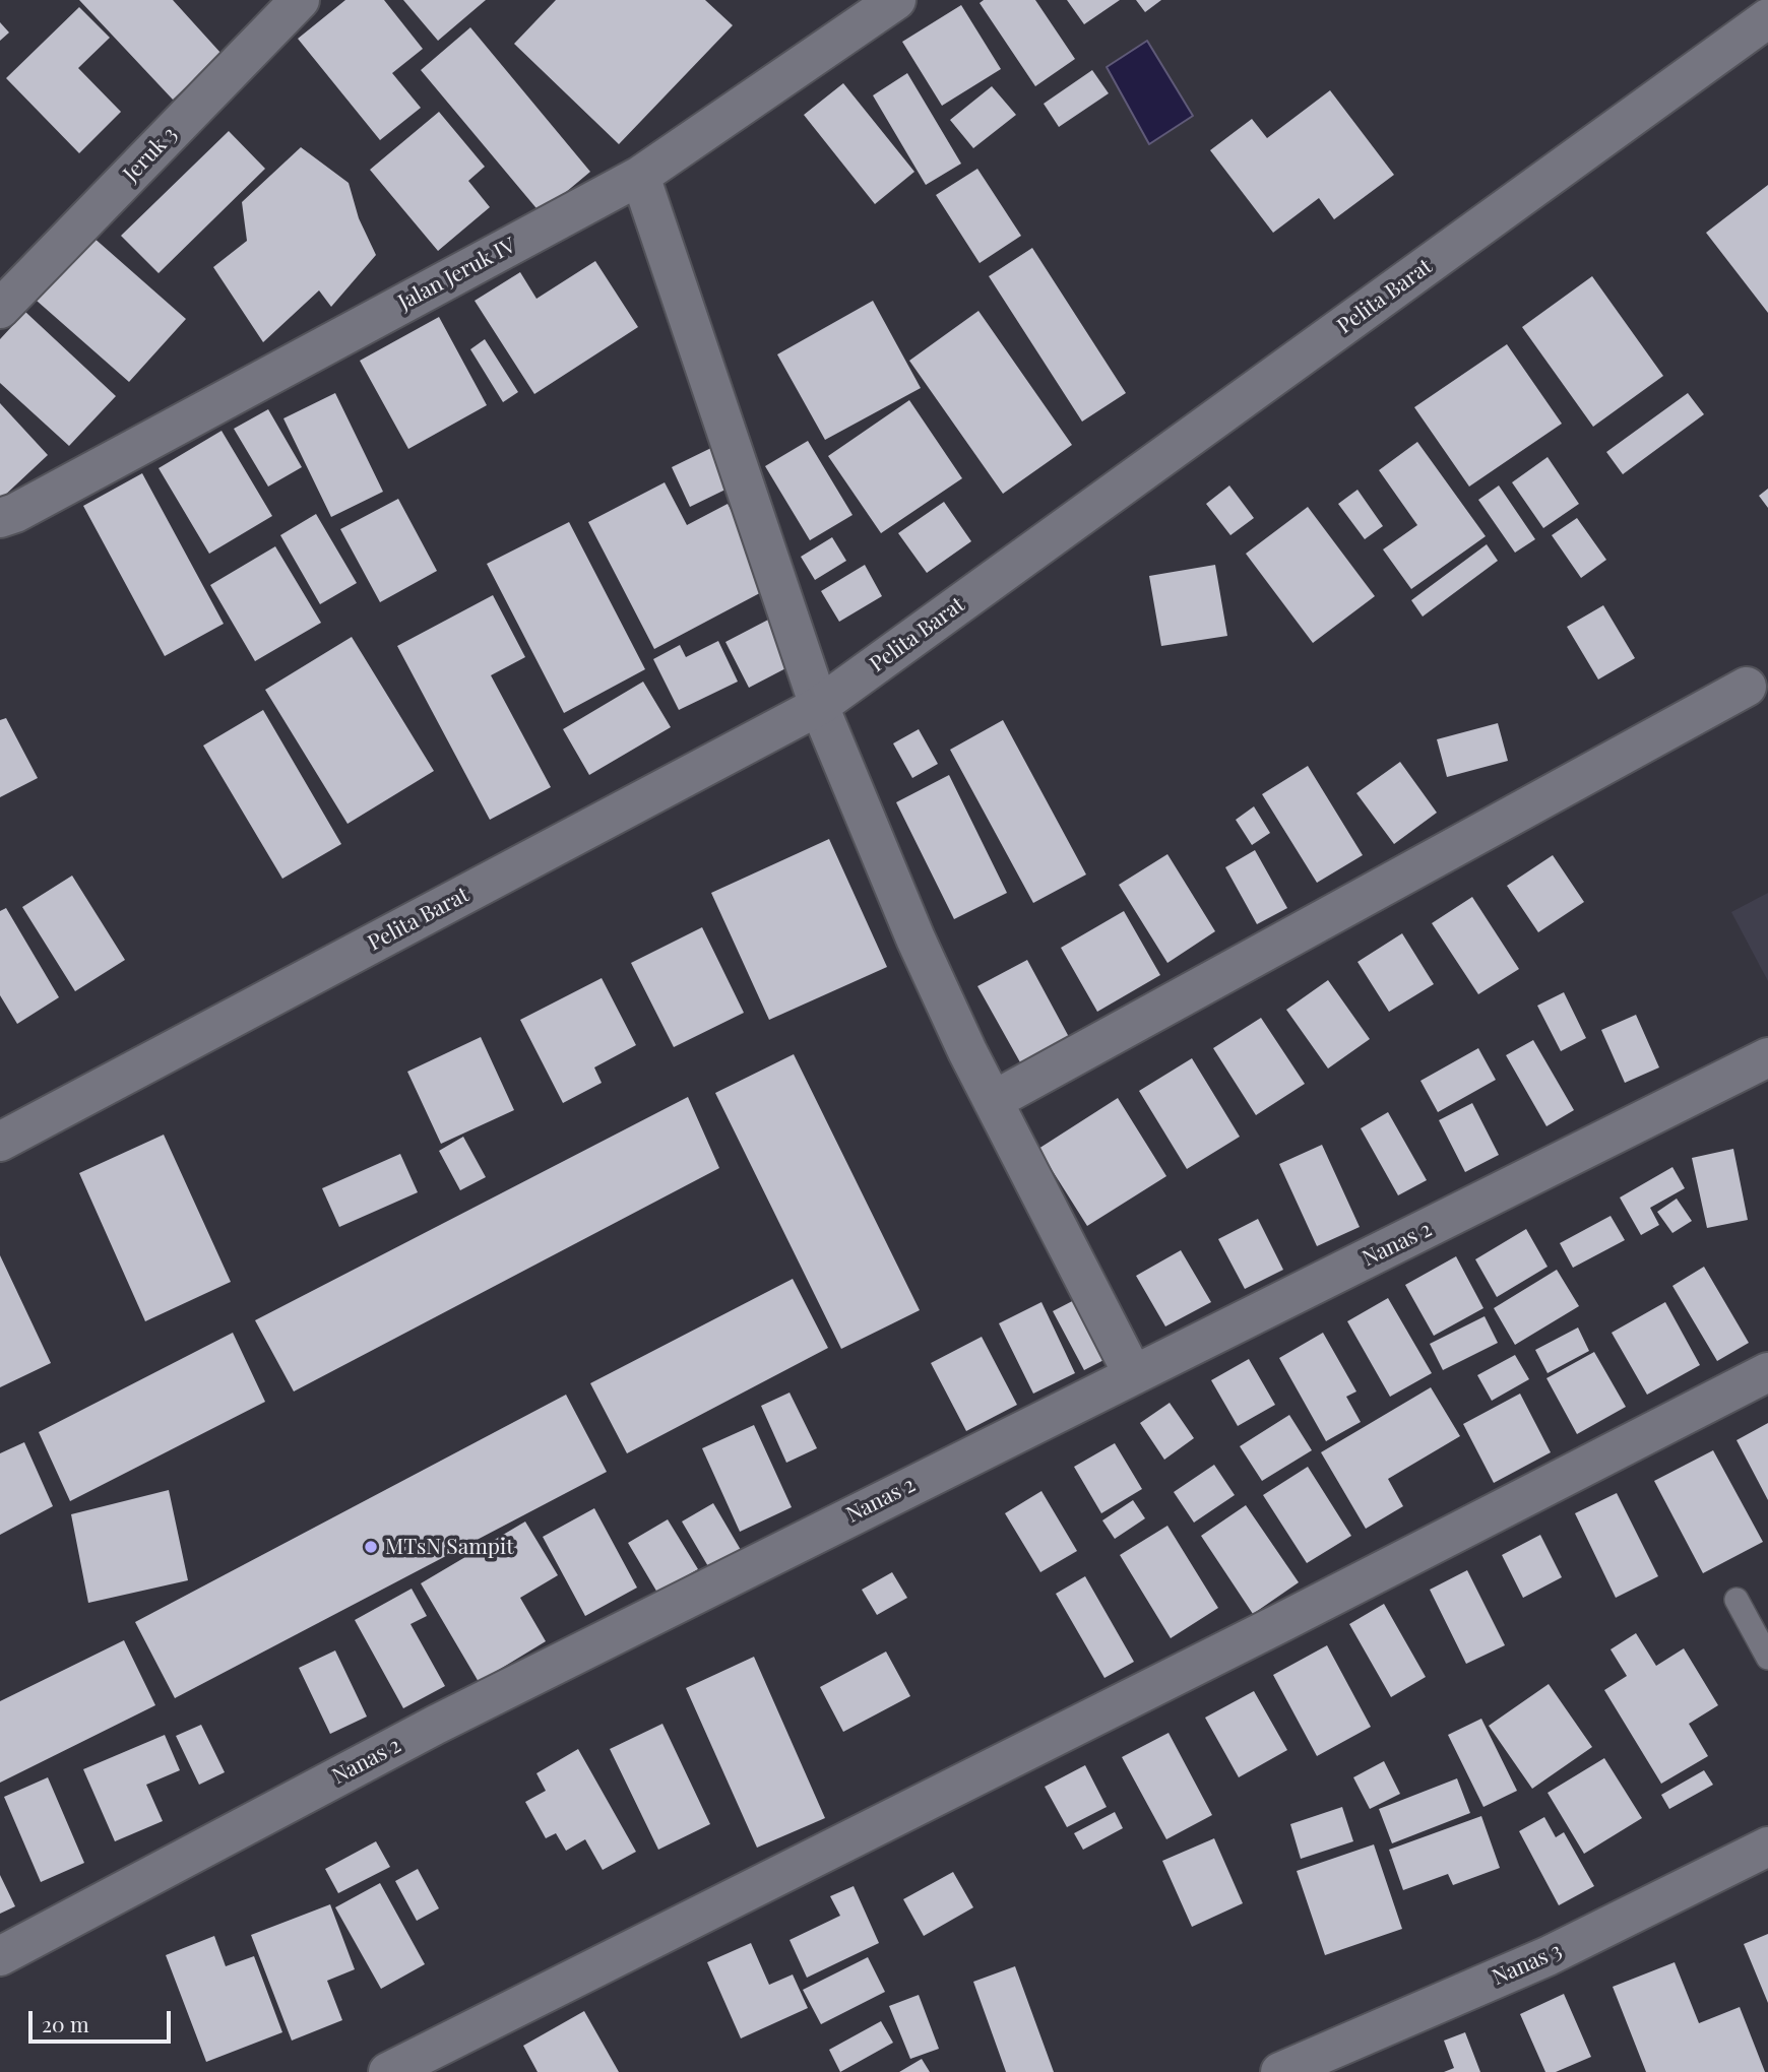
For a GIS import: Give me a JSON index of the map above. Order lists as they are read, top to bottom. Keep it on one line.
{"streets":{"street":["Jeruk 3","Jalan Jeruk IV","Pelita Barat","Nanas 2","Nanas 3"]},"places":["MTsN Sampit"],"scale_bar":"20 m"}
